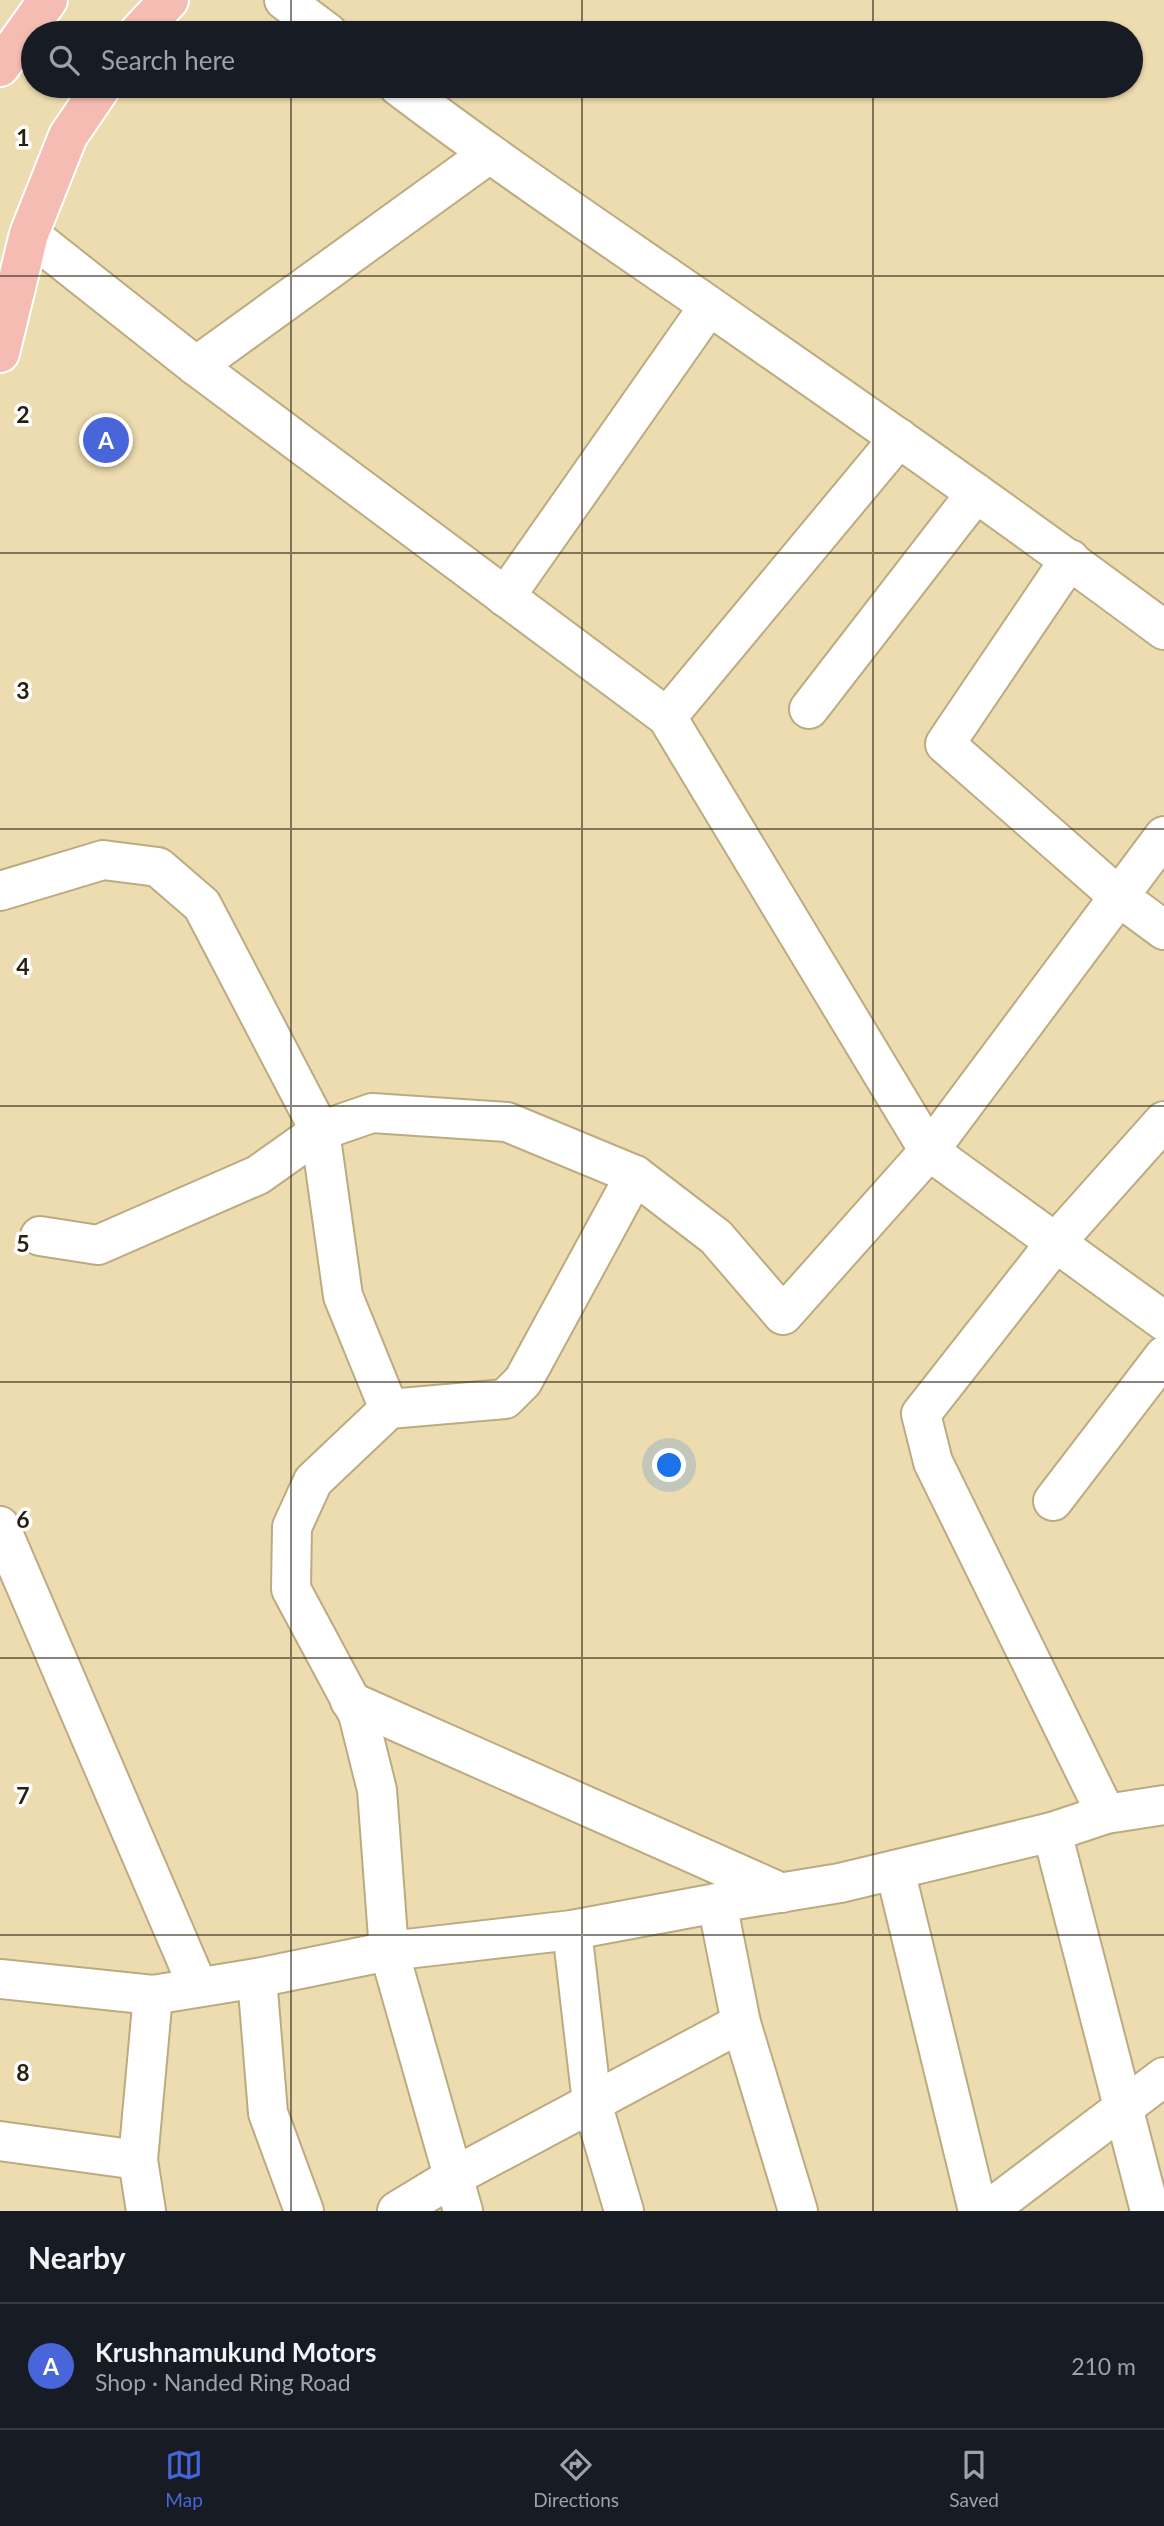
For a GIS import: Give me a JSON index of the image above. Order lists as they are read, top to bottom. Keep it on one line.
{"page":{"search":"Search here","pins":"A","heading":"Nearby","list":[{"mark":"A","name":"Krushnamukund Motors","note":"Shop · Nanded Ring Road","value":"210 m"}],"nav":["Map","Directions","Saved"]},"grid":{"rows":["1","2","3","4","5","6","7","8"]}}
